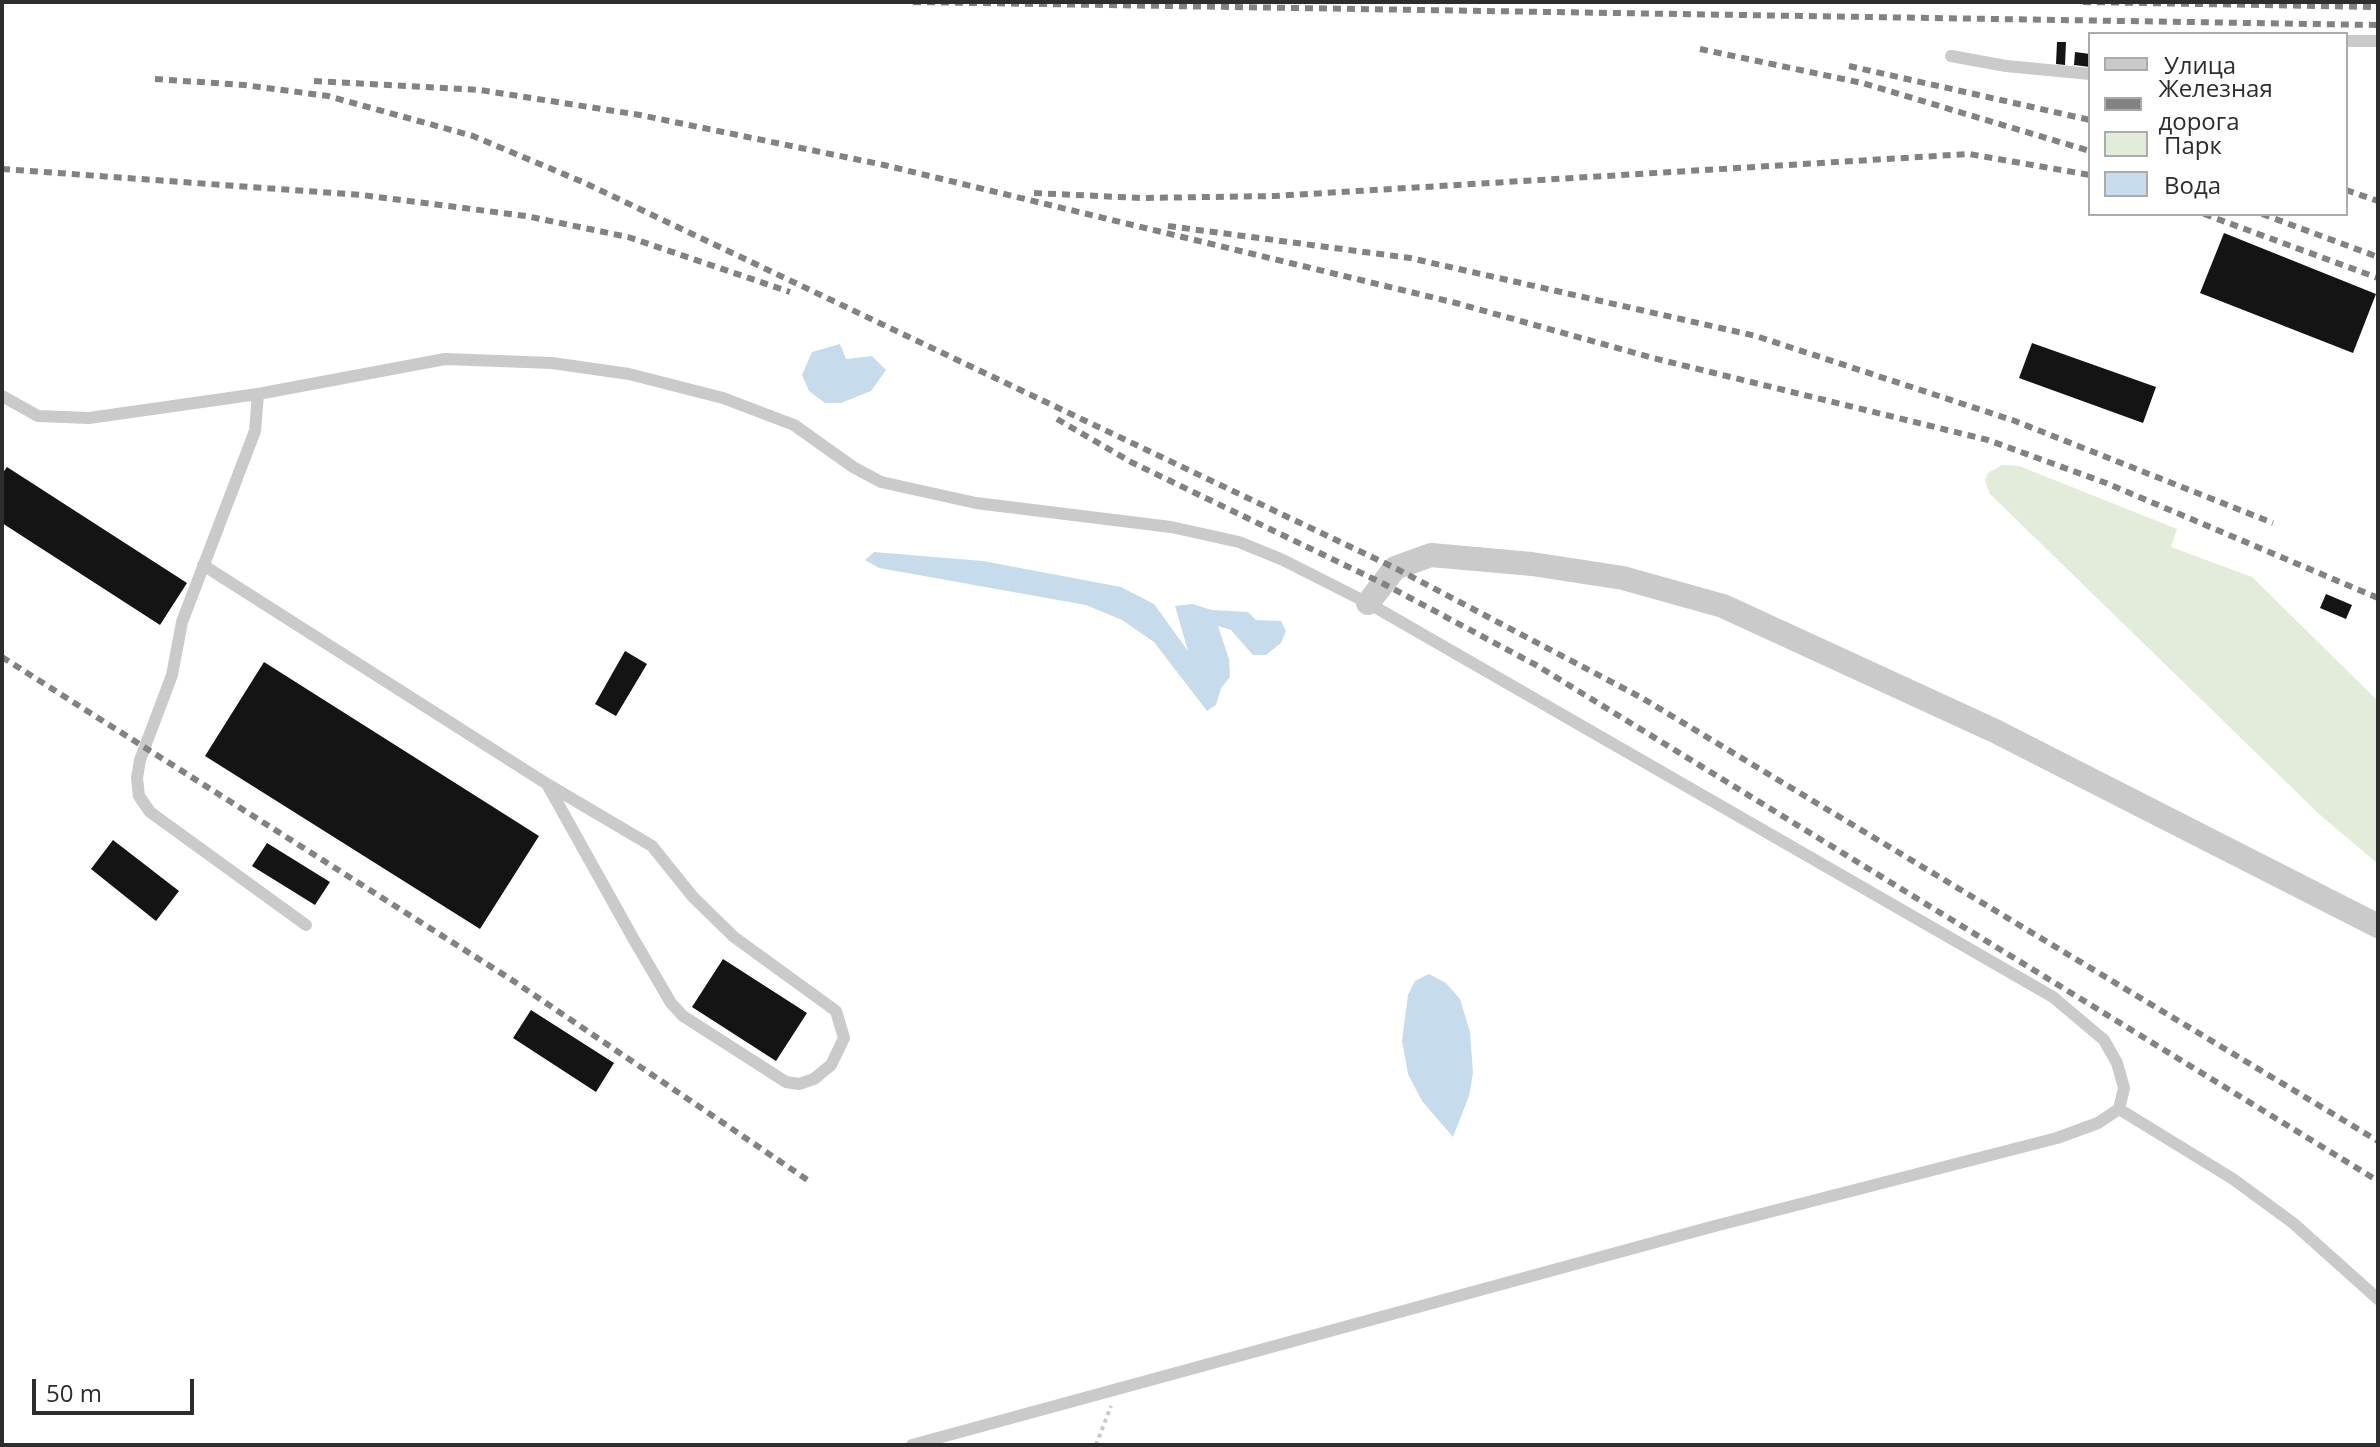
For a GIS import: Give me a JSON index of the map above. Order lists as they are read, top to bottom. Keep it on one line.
{"legend":["Улица","Железная дорога","Парк","Вода"],"scale_bar":"50 m"}
